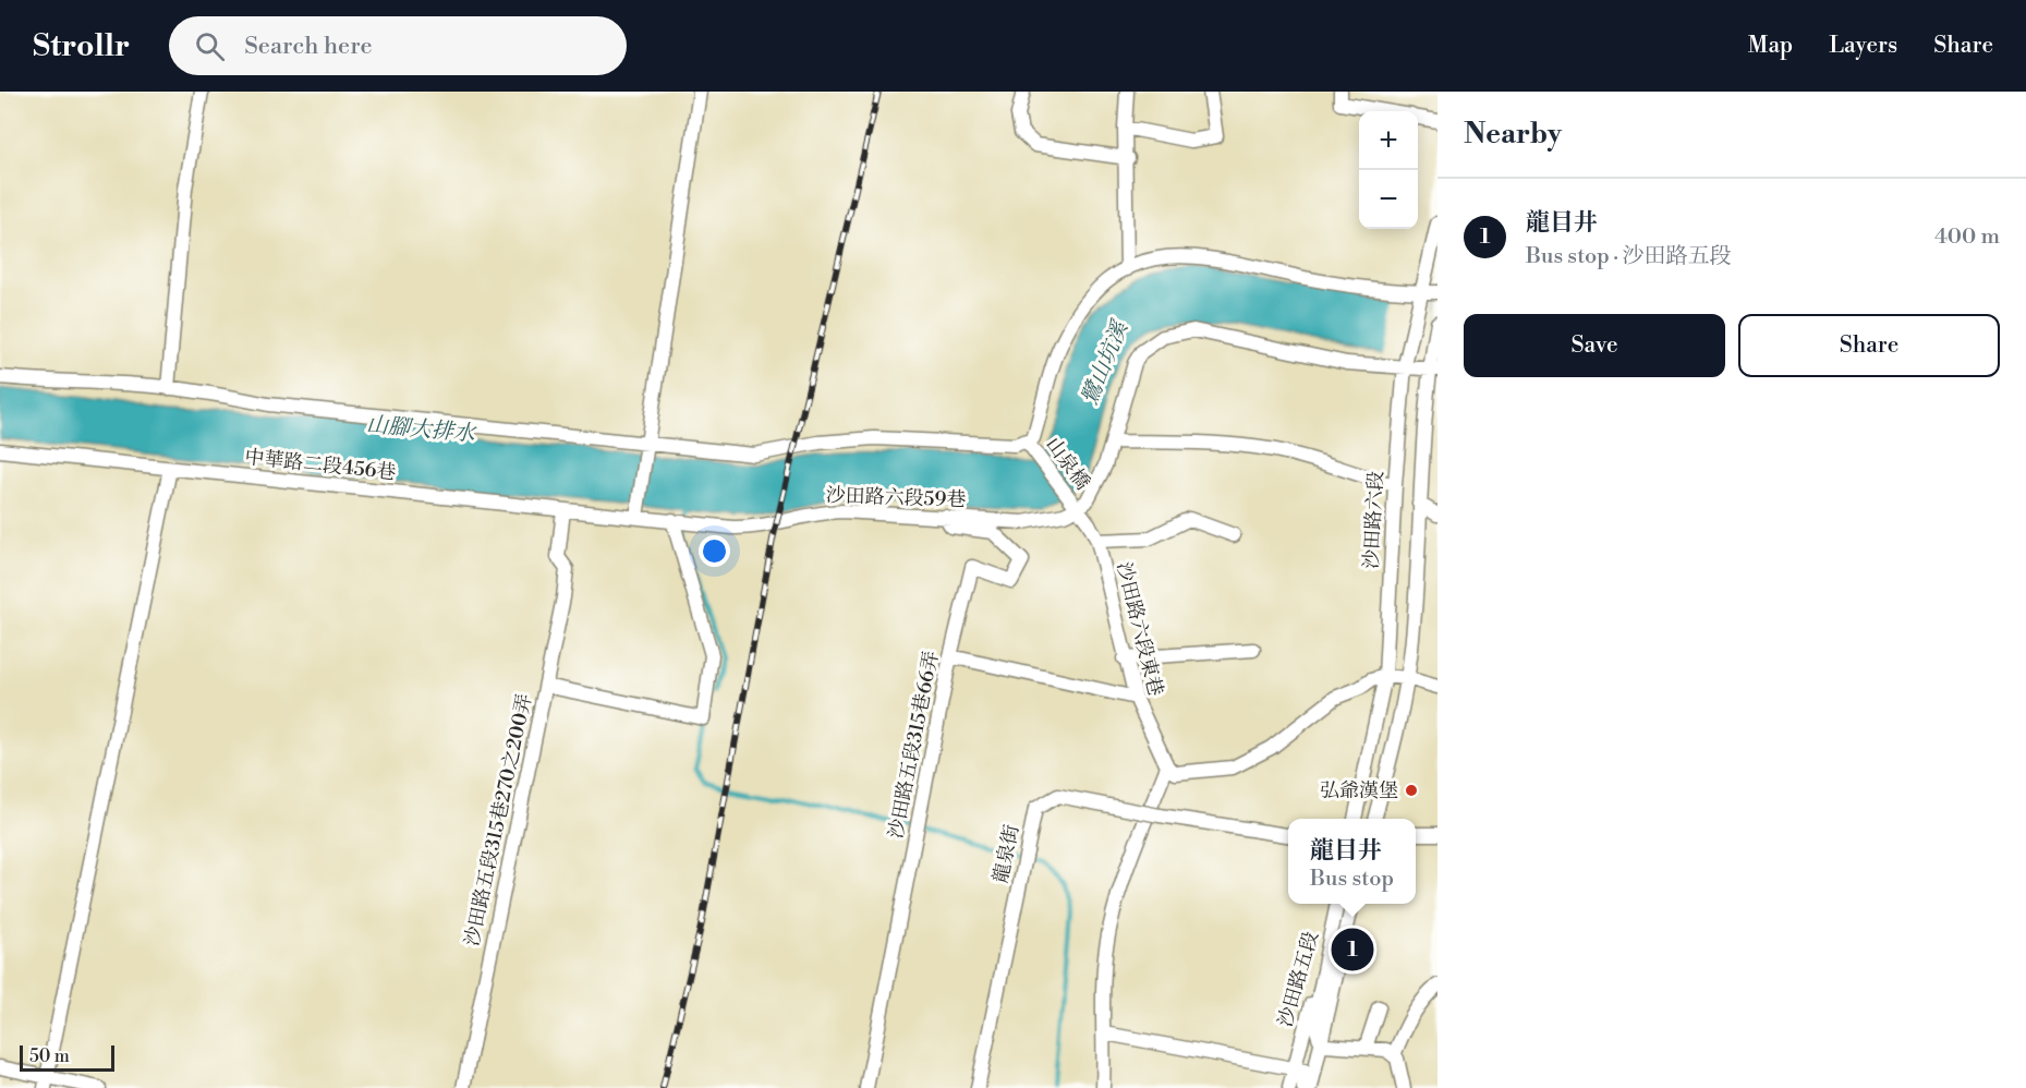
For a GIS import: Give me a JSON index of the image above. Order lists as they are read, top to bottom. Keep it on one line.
{"streets":{"street":["山泉橋","中華路二段456巷","沙田路六段59巷","沙田路六段","沙田路六段東巷","沙田路五段315巷66弄","沙田路五段315巷270之200弄","龍泉街","沙田路五段"]},"crossings":[["山泉橋","沙田路六段59巷"],["山泉橋","沙田路六段東巷"],["中華路二段456巷","沙田路六段59巷"],["沙田路六段59巷","沙田路六段東巷"],["沙田路六段59巷","沙田路五段315巷66弄"],["沙田路六段59巷","沙田路五段315巷270之200弄"]],"water":["鷺山坑溪","山腳大排水"],"places":["弘爺漢堡"],"scale_bar":"50 m","page":{"header":"Strollr","search":"Search here","nav":["Map","Layers","Share"],"heading":"Nearby","map_buttons":["+","−"],"list":[{"mark":"1","name":"龍目井","note":"Bus stop · 沙田路五段","value":"400 m"}],"buttons":["Save","Share"],"popup":["龍目井","Bus stop"],"pins":"1","scale":"50 m"}}
